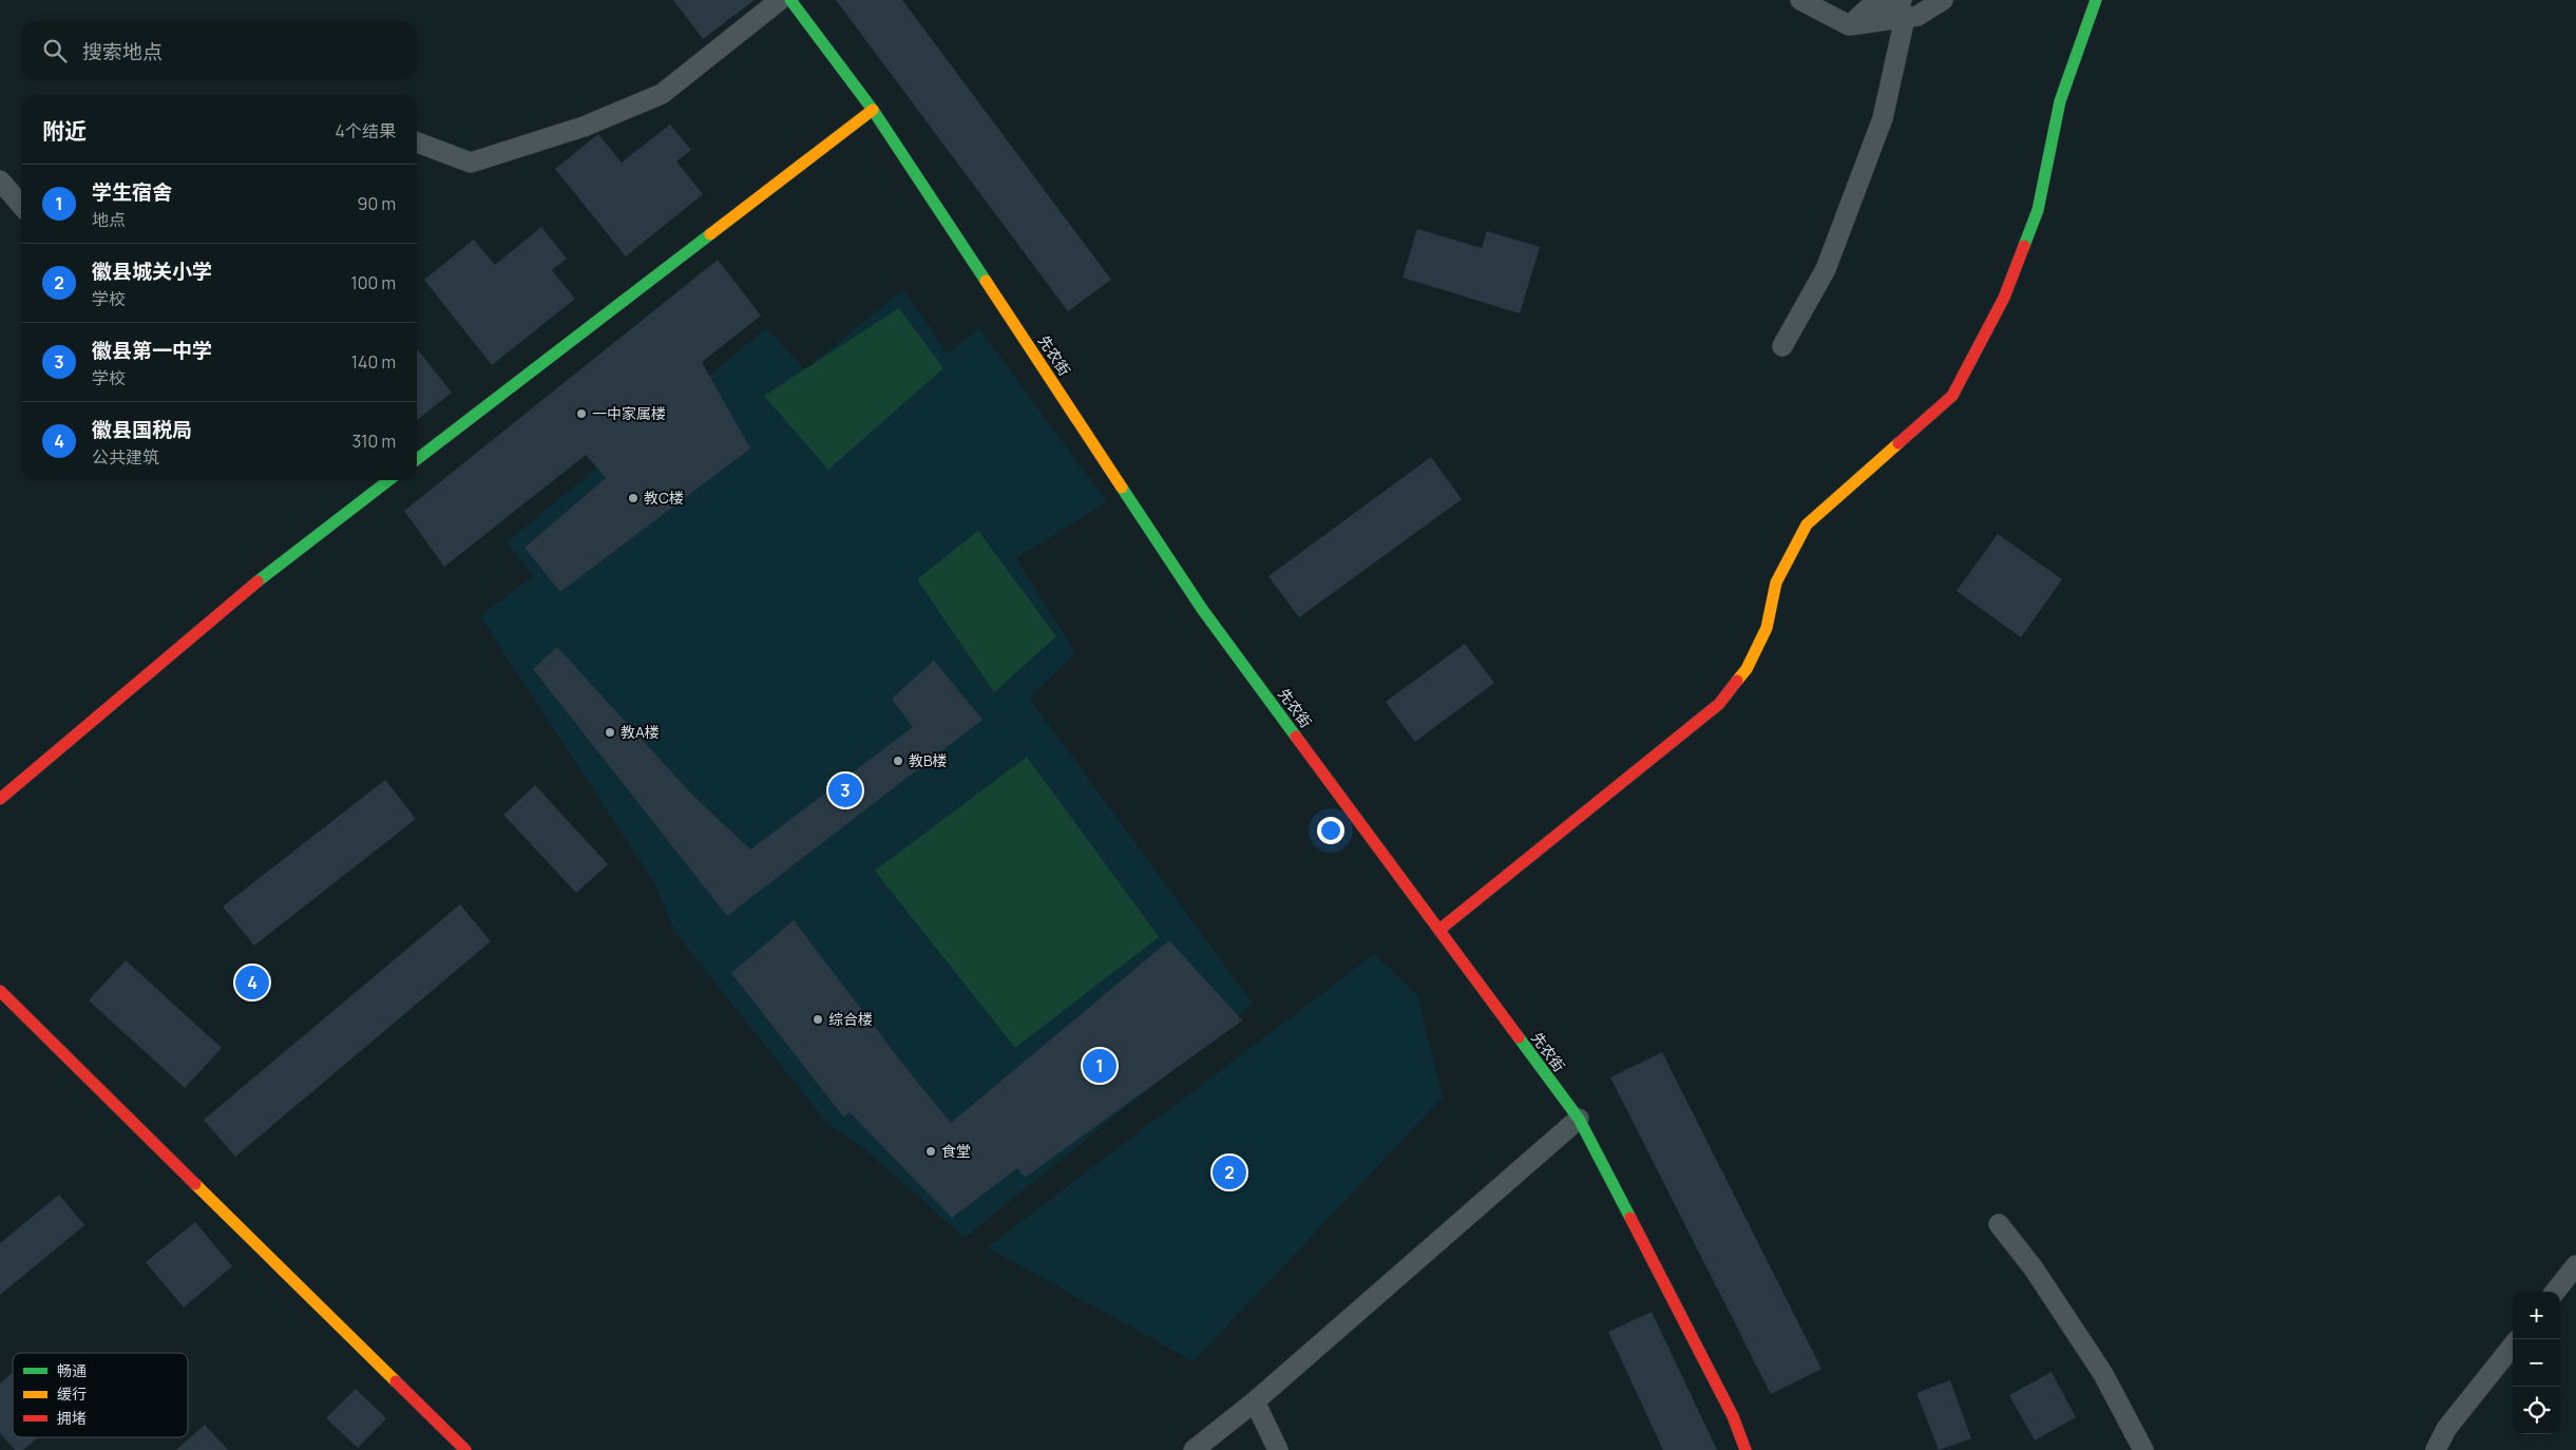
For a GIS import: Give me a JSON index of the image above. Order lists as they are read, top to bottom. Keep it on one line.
{"streets":{"street":["先农街"]},"places":["一中家属楼","教C楼","教A楼","教B楼","综合楼","食堂"],"legend":["畅通","缓行","拥堵"],"page":{"search":"搜索地点","heading":["附近","4个结果"],"list":[{"mark":"1","name":"学生宿舍","note":"地点","value":"90 m"},{"mark":"2","name":"徽县城关小学","note":"学校","value":"100 m"},{"mark":"3","name":"徽县第一中学","note":"学校","value":"140 m"},{"mark":"4","name":"徽县国税局","note":"公共建筑","value":"310 m"}],"pins":["3","4","1","2"],"map_buttons":["+","−"]}}
